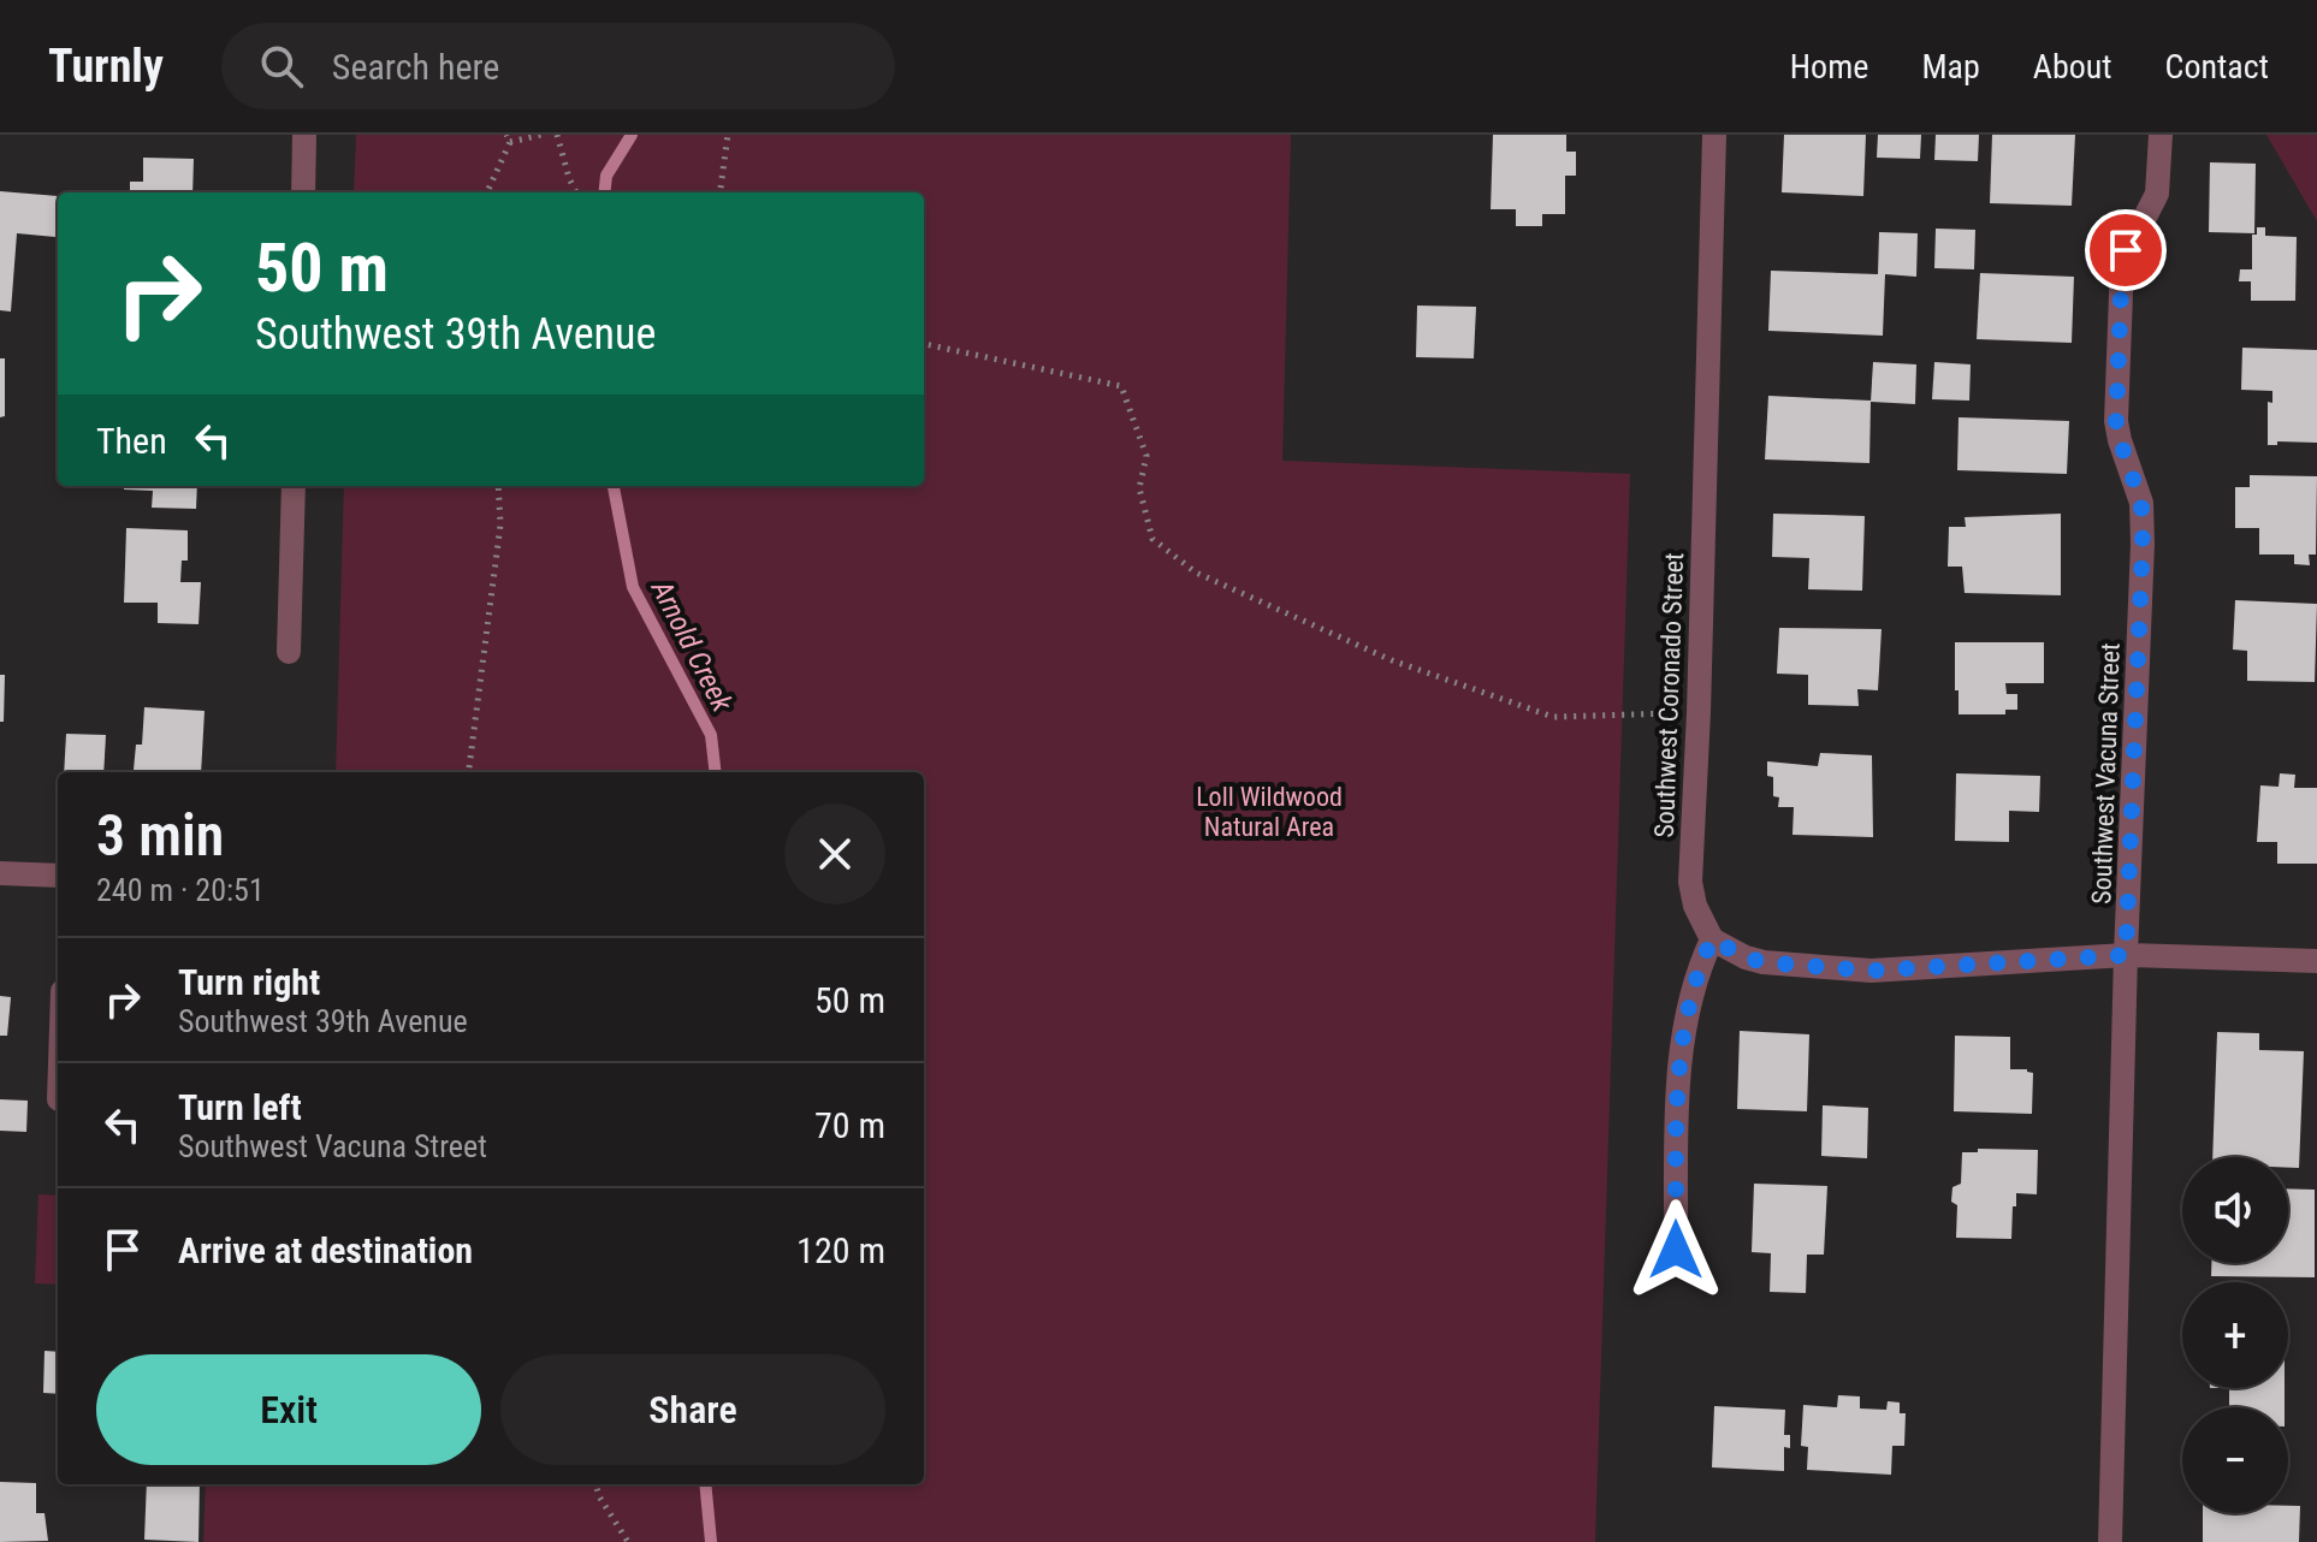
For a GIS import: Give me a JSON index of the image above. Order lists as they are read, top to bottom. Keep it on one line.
{"streets":{"street":["Southwest Coronado Street","Southwest Vacuna Street"]},"water":["Arnold Creek"],"parks":["Loll Wildwood Natural Area"],"page":{"header":"Turnly","search":"Search here","nav":["Home","Map","About","Contact"],"turn":["50 m","Southwest 39th Avenue"],"then":"Then","heading":["3 min","240 m · 20:51"],"list":[{"name":"Turn right","note":"Southwest 39th Avenue","value":"50 m"},{"name":"Turn left","note":"Southwest Vacuna Street","value":"70 m"},{"name":"Arrive at destination","value":"120 m"}],"map_buttons":["+","−"],"buttons":["Exit","Share"]}}
